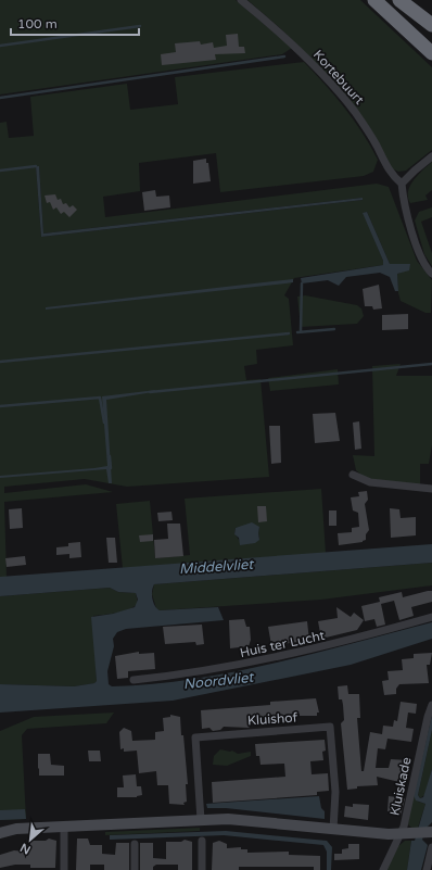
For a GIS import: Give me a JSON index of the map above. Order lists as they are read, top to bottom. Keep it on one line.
{"streets":{"street":["Kortebuurt","Huis ter Lucht","Kluishof","Kluiskade"]},"water":["Middelvliet","Noordvliet"],"scale_bar":"100 m","north":"bottom left"}
